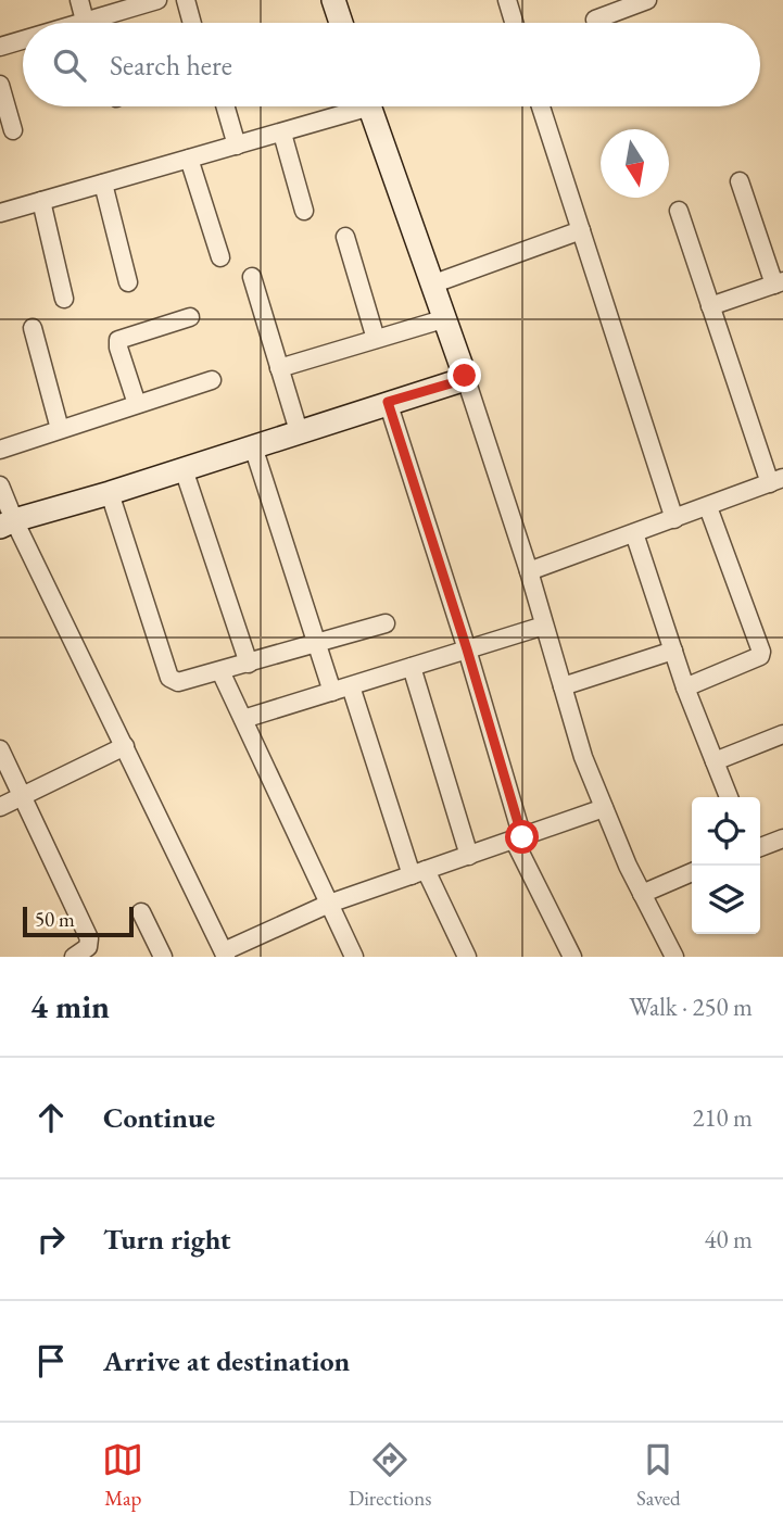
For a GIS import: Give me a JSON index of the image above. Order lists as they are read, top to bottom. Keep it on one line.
{"scale_bar":"50 m","north":"bottom","page":{"search":"Search here","scale":"50 m","heading":["4 min","Walk · 250 m"],"list":[["Continue","210 m"],["Turn right","40 m"],"Arrive at destination"],"nav":["Map","Directions","Saved"]}}
